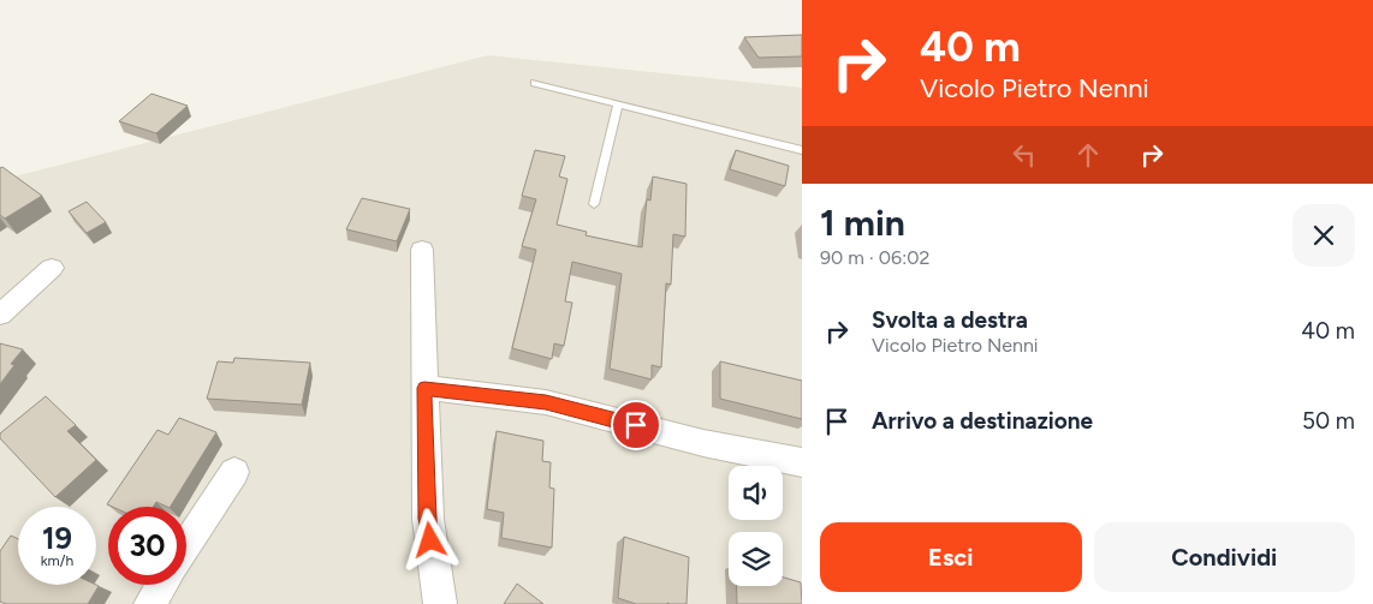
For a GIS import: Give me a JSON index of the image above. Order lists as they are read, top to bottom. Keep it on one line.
{"page":{"turn":["40 m","Vicolo Pietro Nenni"],"heading":["1 min","90 m · 06:02"],"list":[{"name":"Svolta a destra","note":"Vicolo Pietro Nenni","value":"40 m"},{"name":"Arrivo a destinazione","value":"50 m"}],"speed":"19 km/h","limit":"30","buttons":["Esci","Condividi"]}}
